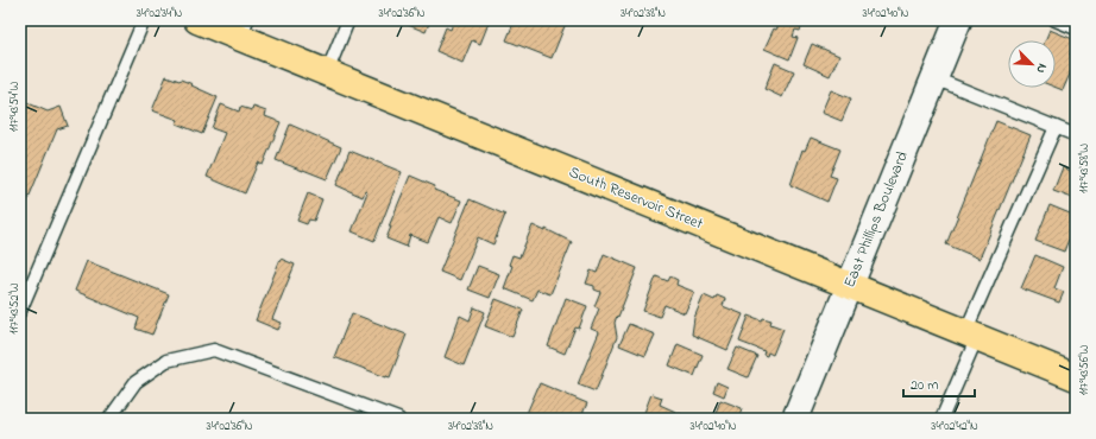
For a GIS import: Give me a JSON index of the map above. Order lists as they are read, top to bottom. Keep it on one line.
{"streets":{"main road":["South Reservoir Street"],"street":["East Phillips Boulevard"]},"crossings":[["South Reservoir Street","East Phillips Boulevard"]],"scale_bar":"20 m","north":"bottom right","coordinates":["34°02'34\"N","34°02'36\"N","34°02'38\"N","34°02'40\"N","117°43'54\"W","117°43'58\"W","117°43'52\"W","117°43'56\"W","34°02'42\"N"]}
